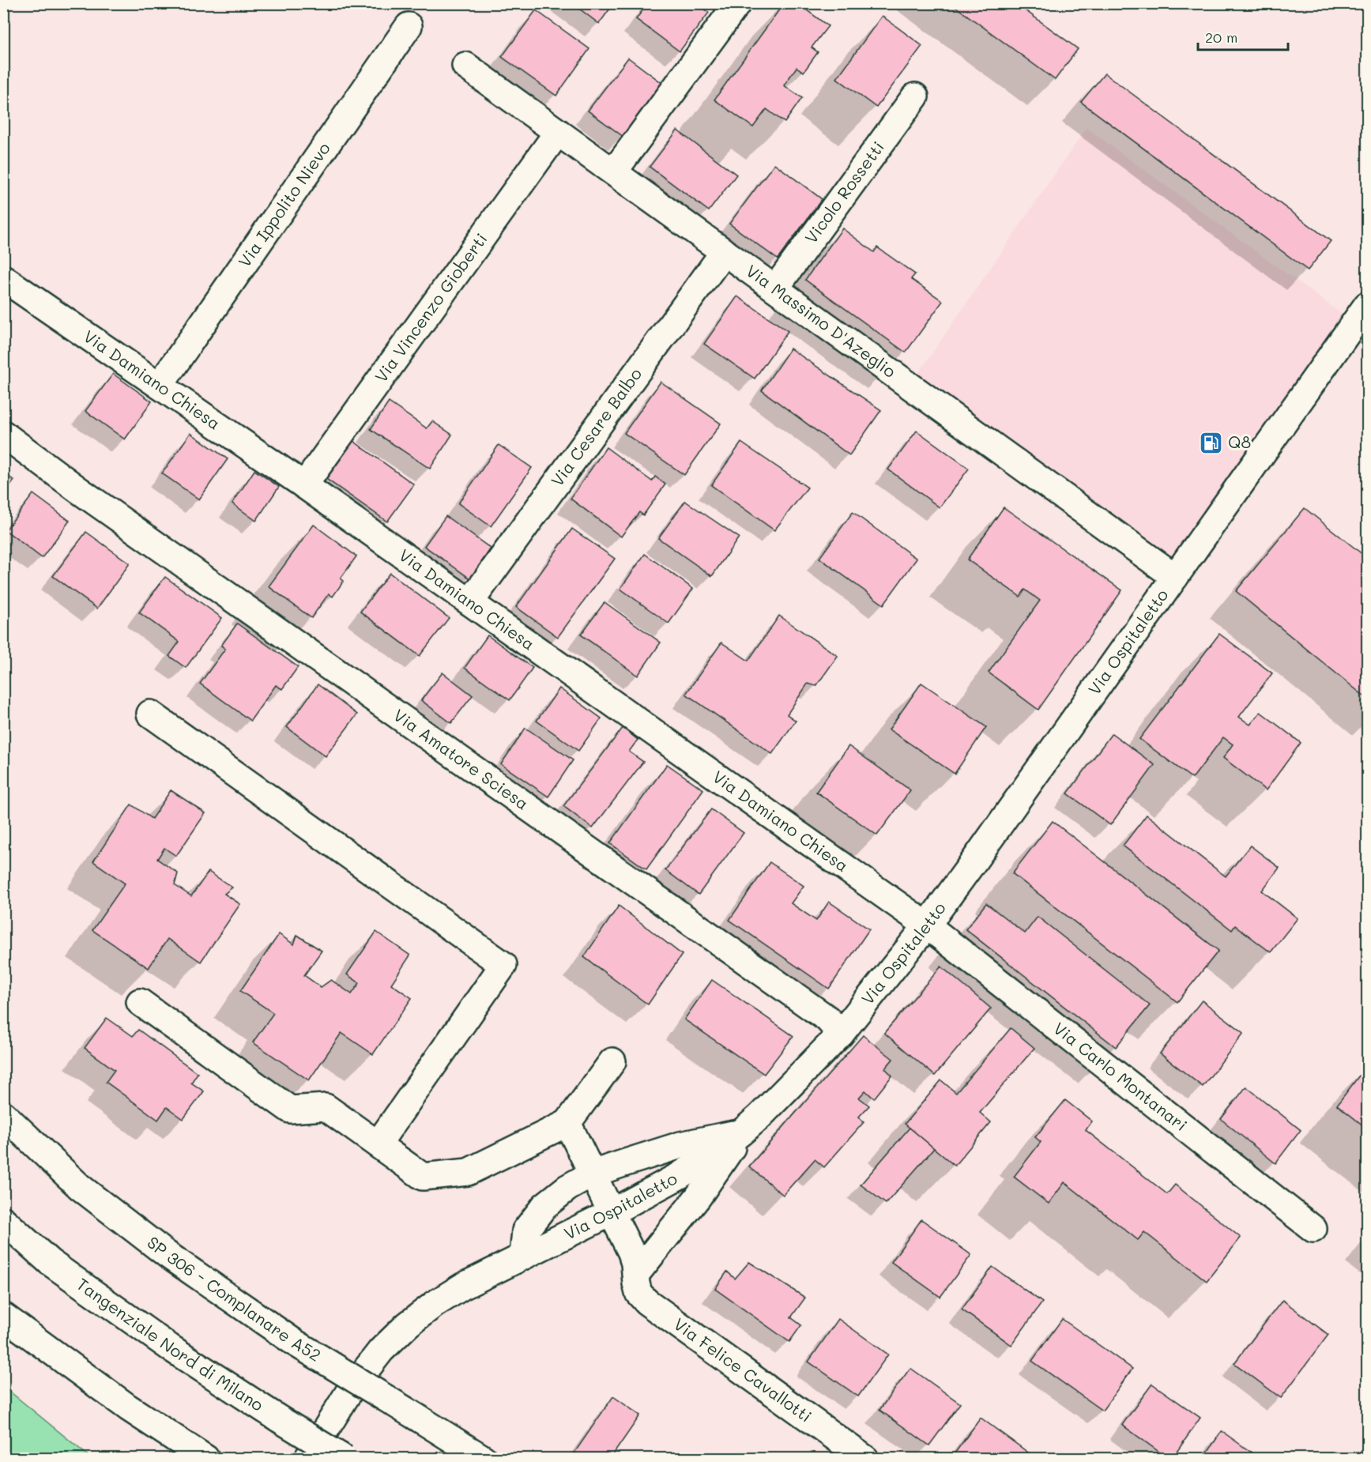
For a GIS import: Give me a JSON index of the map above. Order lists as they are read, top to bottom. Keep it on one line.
{"streets":{"main road":["Vicolo Rossetti","Via Ippolito Nievo","Via Vincenzo Gioberti","Via Massimo D'Azeglio","Via Damiano Chiesa","Via Cesare Balbo","Via Ospitaletto","Via Amatore Sciesa","Via Carlo Montanari","SP 306 - Complanare A52","Tangenziale Nord di Milano","Via Felice Cavallotti"]},"crossings":[["Vicolo Rossetti","Via Massimo D'Azeglio"],["Via Ippolito Nievo","Via Damiano Chiesa"],["Via Vincenzo Gioberti","Via Massimo D'Azeglio"],["Via Vincenzo Gioberti","Via Damiano Chiesa"],["Via Massimo D'Azeglio","Via Cesare Balbo"],["Via Massimo D'Azeglio","Via Ospitaletto"],["Via Damiano Chiesa","Via Cesare Balbo"],["Via Damiano Chiesa","Via Ospitaletto"],["Via Damiano Chiesa","Via Carlo Montanari"],["Via Ospitaletto","Via Amatore Sciesa"],["Via Ospitaletto","Via Carlo Montanari"],["Via Ospitaletto","Via Felice Cavallotti"]],"places":{"fuel station":["Q8"]},"scale_bar":"20 m"}
